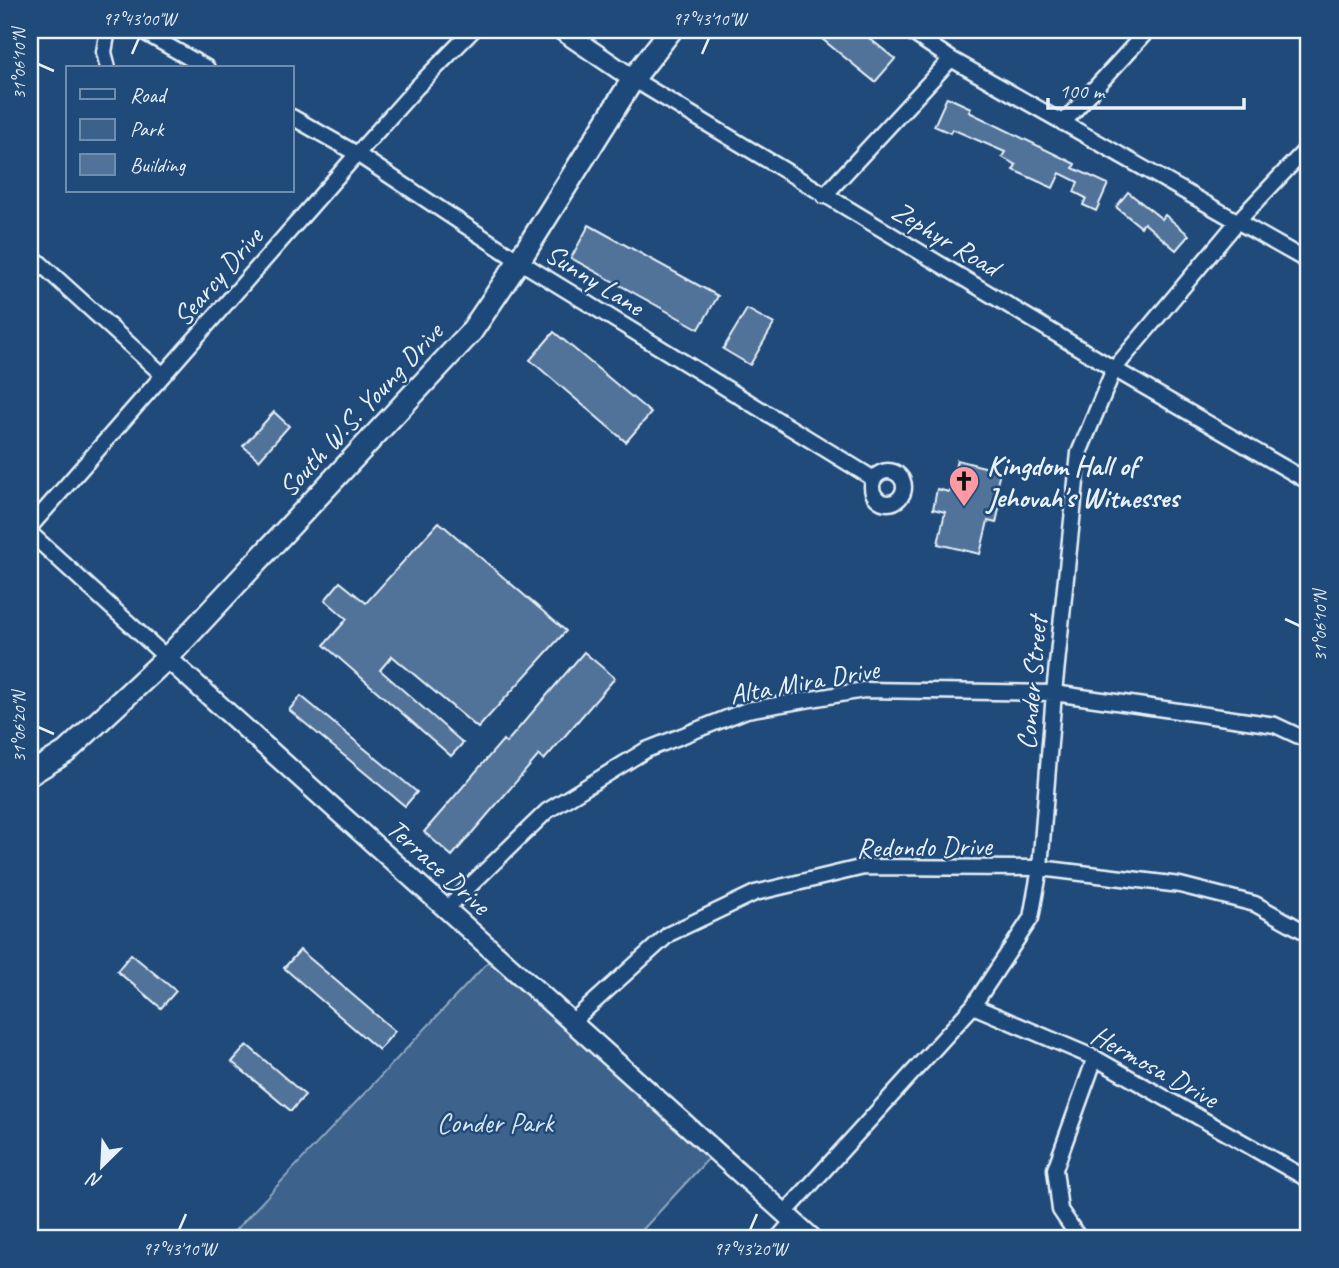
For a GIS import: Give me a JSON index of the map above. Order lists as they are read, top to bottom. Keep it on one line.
{"streets":{"main road":["South W.S. Young Drive"],"street":["Zephyr Road","Searcy Drive","Sunny Lane","Alta Mira Drive","Conder Street","Redondo Drive","Terrace Drive","Hermosa Drive"]},"crossings":[["Zephyr Road","South W.S. Young Drive"],["Zephyr Road","Conder Street"],["Searcy Drive","Sunny Lane"],["Sunny Lane","South W.S. Young Drive"],["South W.S. Young Drive","Terrace Drive"],["Alta Mira Drive","Conder Street"],["Alta Mira Drive","Terrace Drive"],["Conder Street","Redondo Drive"],["Conder Street","Terrace Drive"],["Conder Street","Hermosa Drive"],["Redondo Drive","Terrace Drive"]],"parks":["Conder Park"],"places":{"church":["Kingdom Hall of Jehovah's Witnesses"]},"legend":["Road","Park","Building"],"scale_bar":"100 m","north":"bottom left","coordinates":["97°43'00\"W","97°43'10\"W","31°06'10\"N","31°06'20\"N","97°43'20\"W"]}
